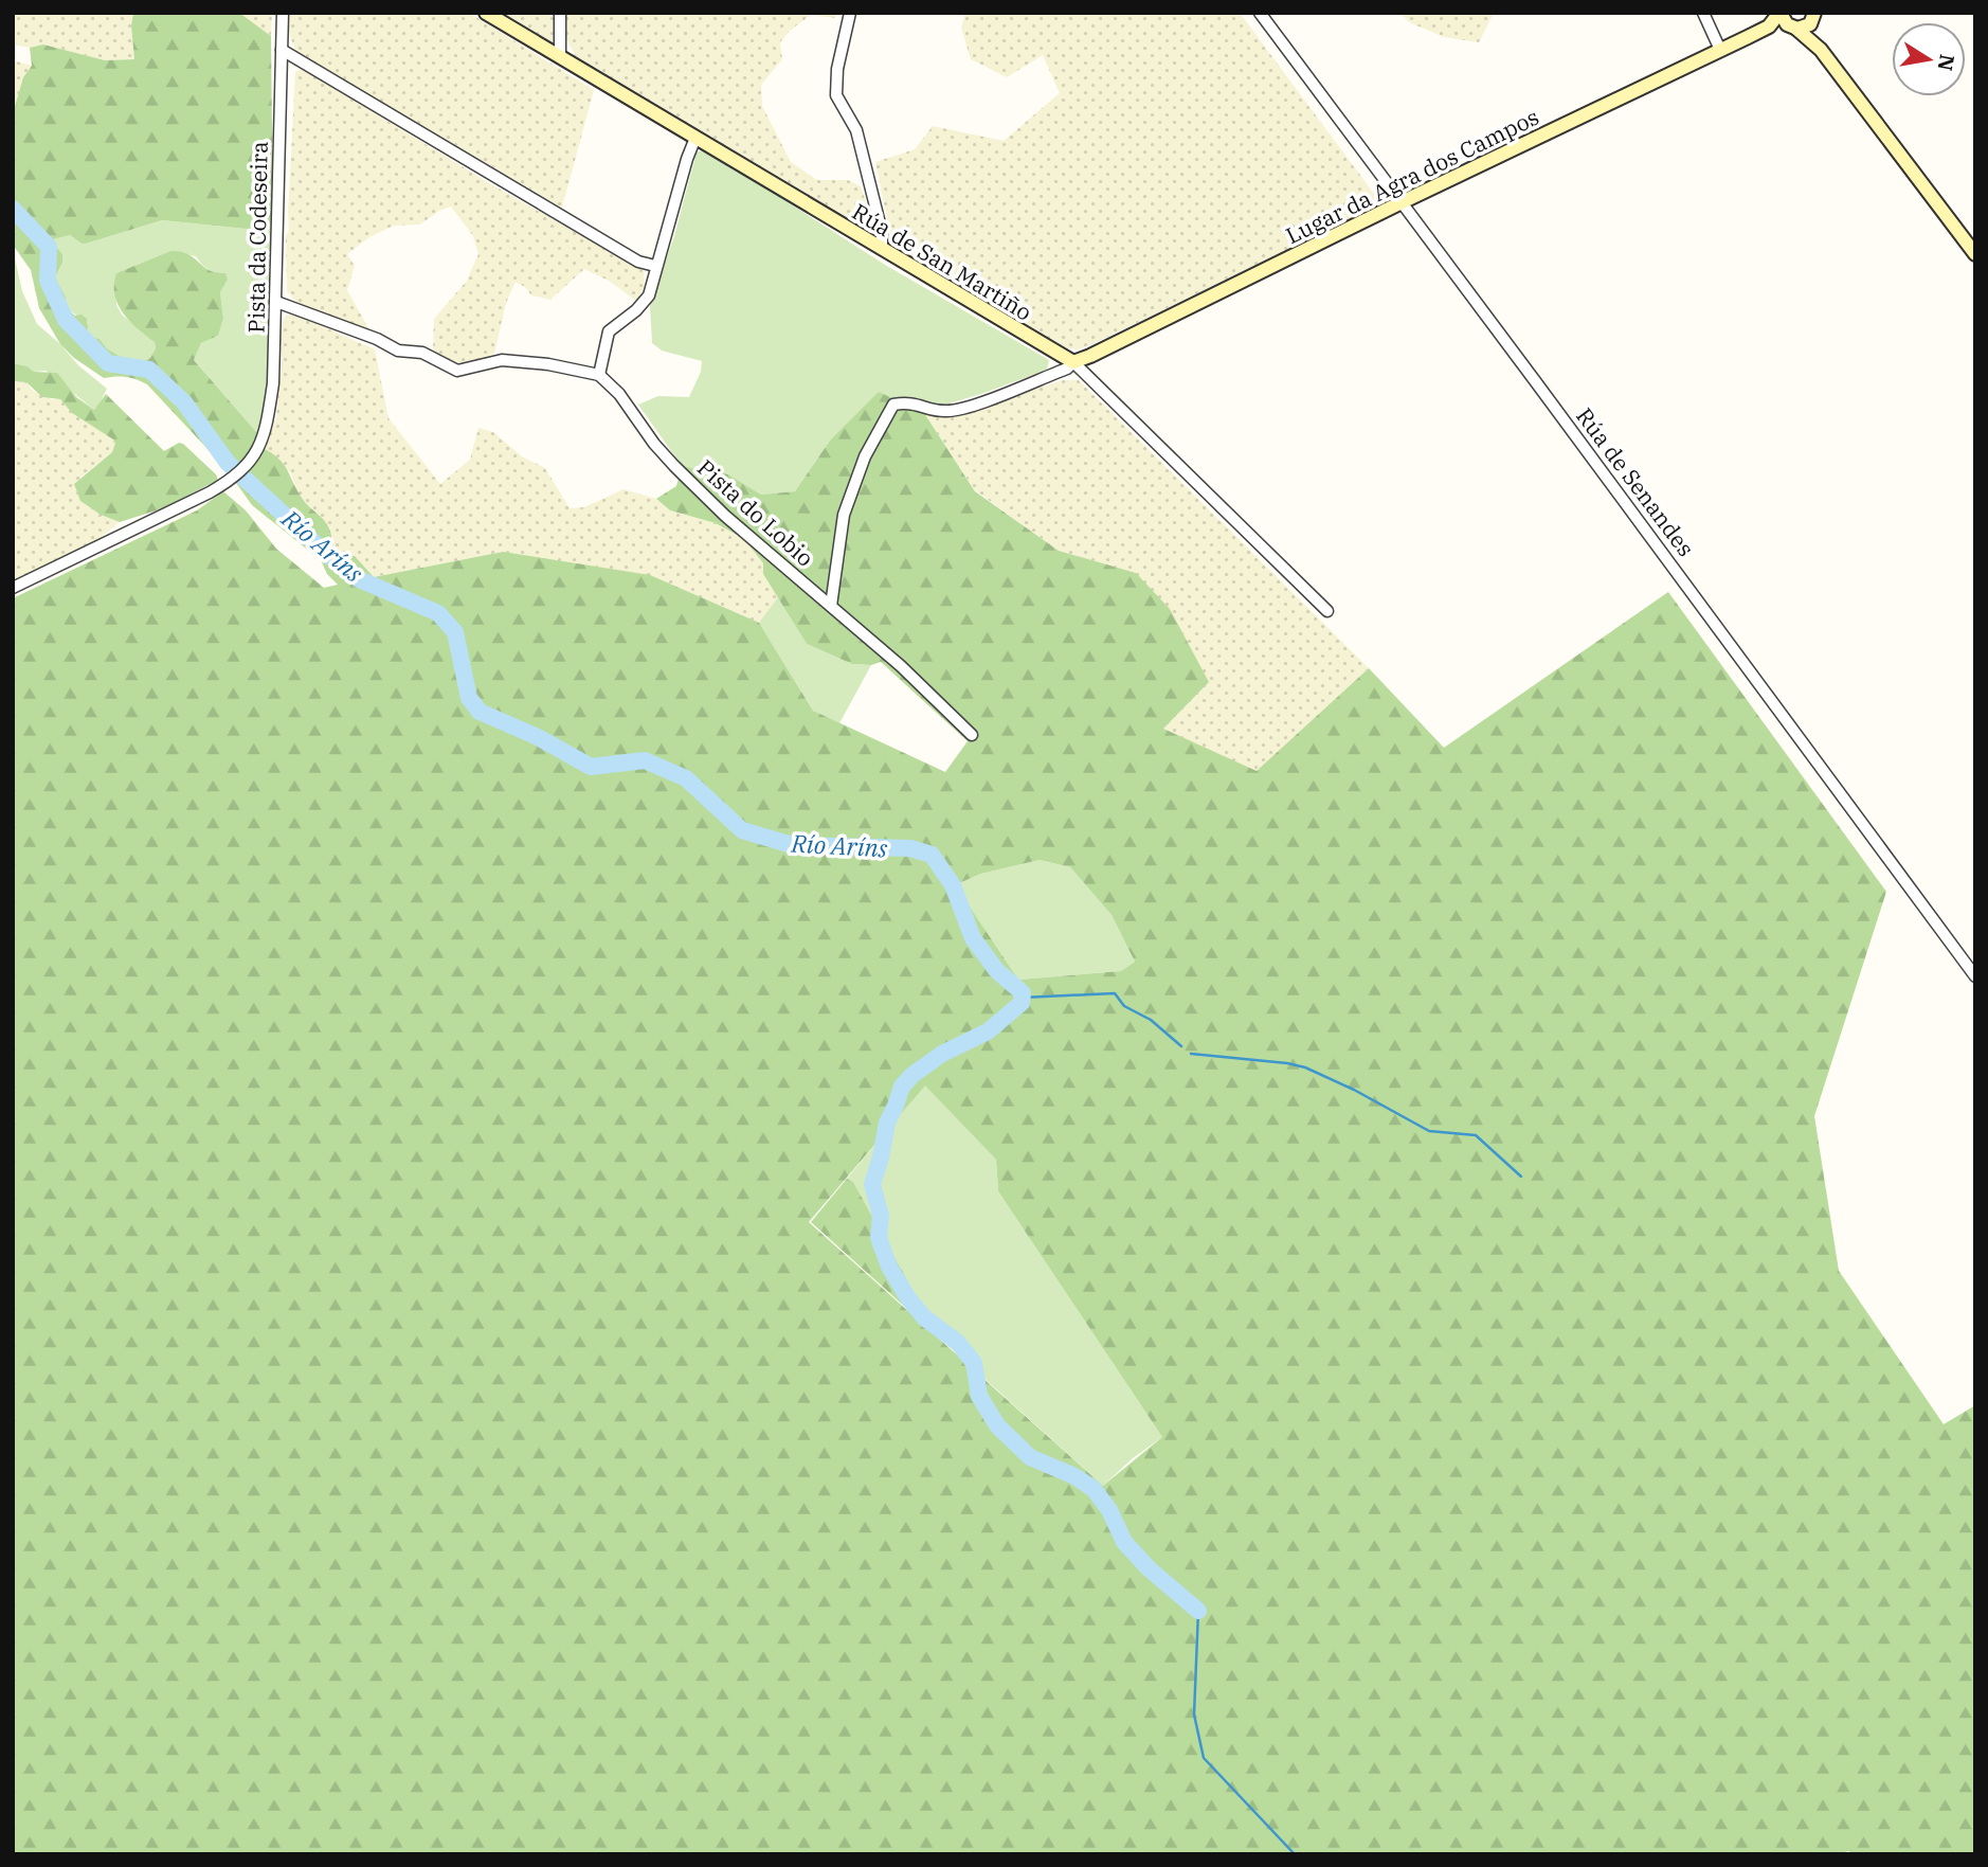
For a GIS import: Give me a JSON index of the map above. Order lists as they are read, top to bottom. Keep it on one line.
{"streets":{"street":["Lugar da Agra dos Campos","Pista da Codeseira","Rúa de San Martiño","Rúa de Senandes","Pista do Lobio"]},"crossings":[["Lugar da Agra dos Campos","Rúa de San Martiño"],["Lugar da Agra dos Campos","Rúa de Senandes"]],"water":["Río Aríns"],"north":"right"}
